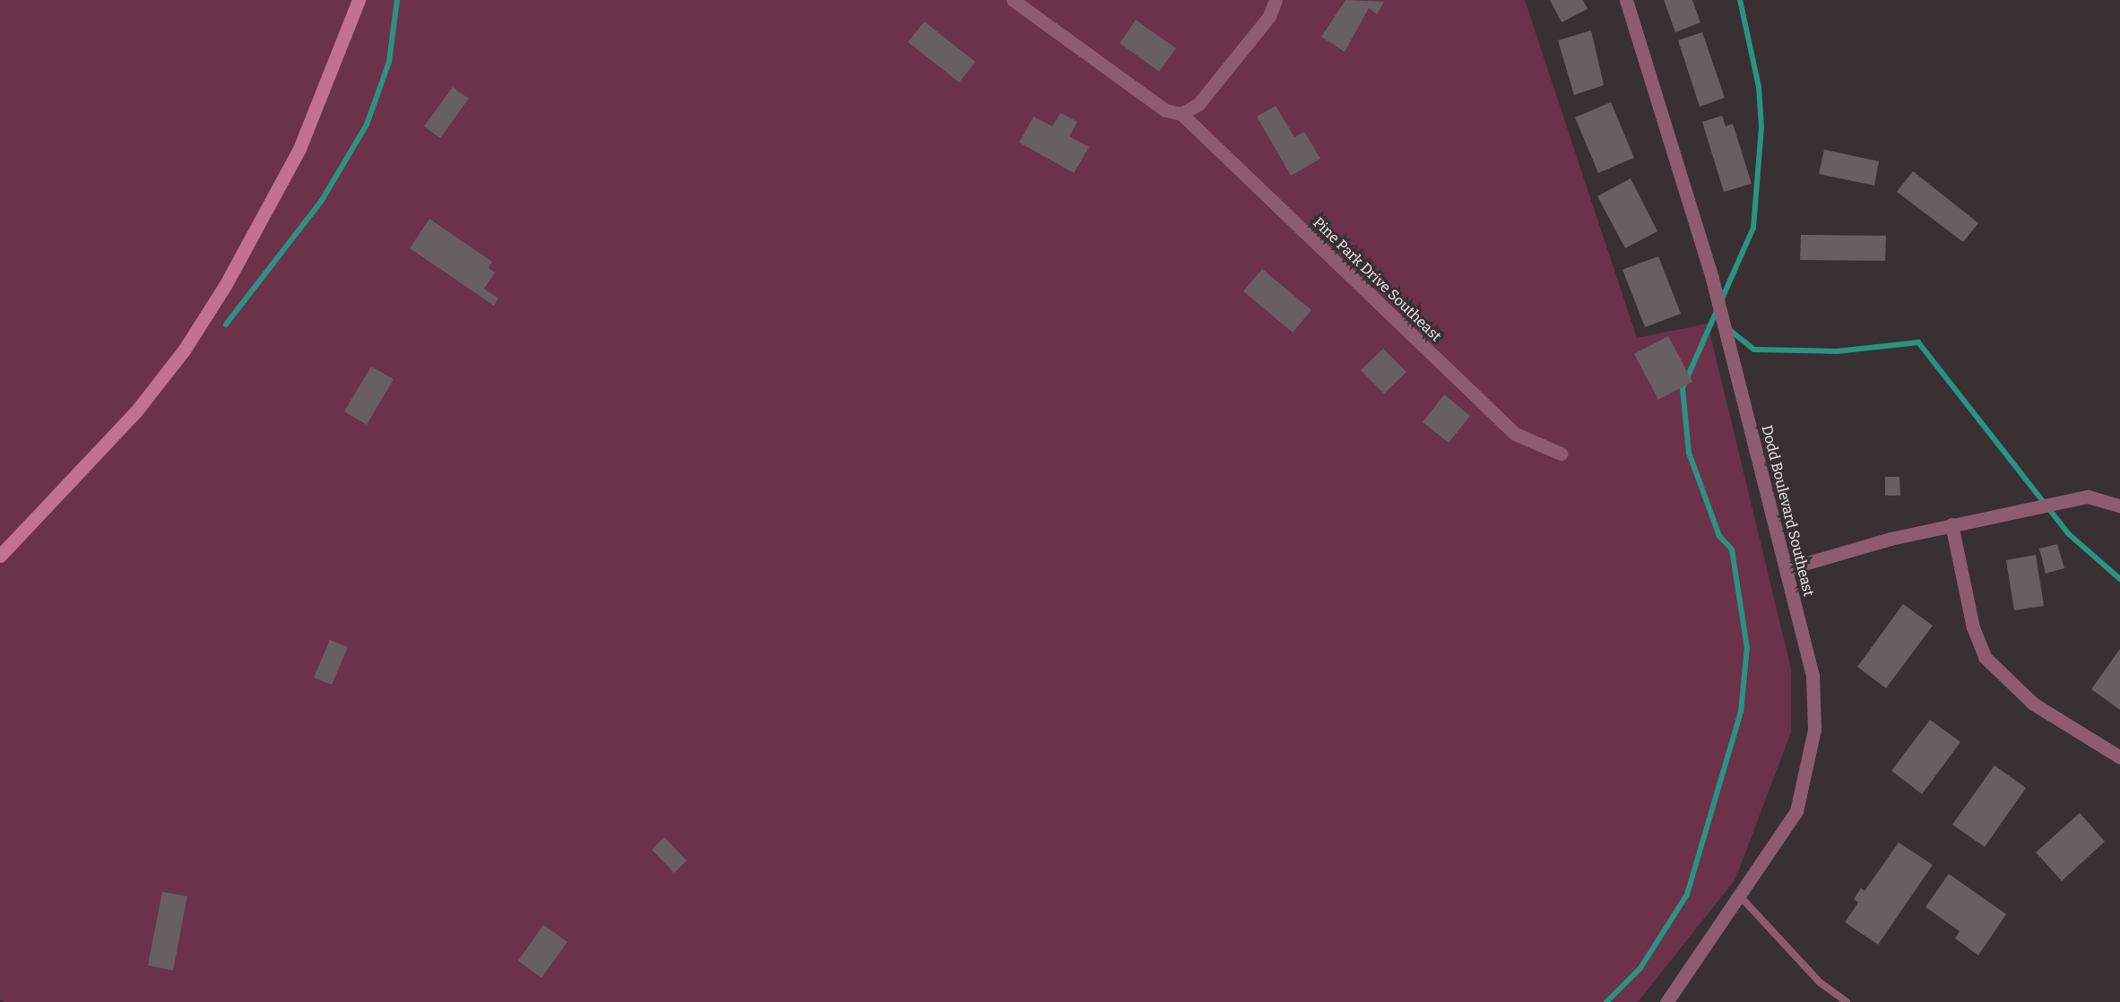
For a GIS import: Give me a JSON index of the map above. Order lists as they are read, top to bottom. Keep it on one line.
{"streets":{"street":["Pine Park Drive Southeast","Dodd Boulevard Southeast"]}}
